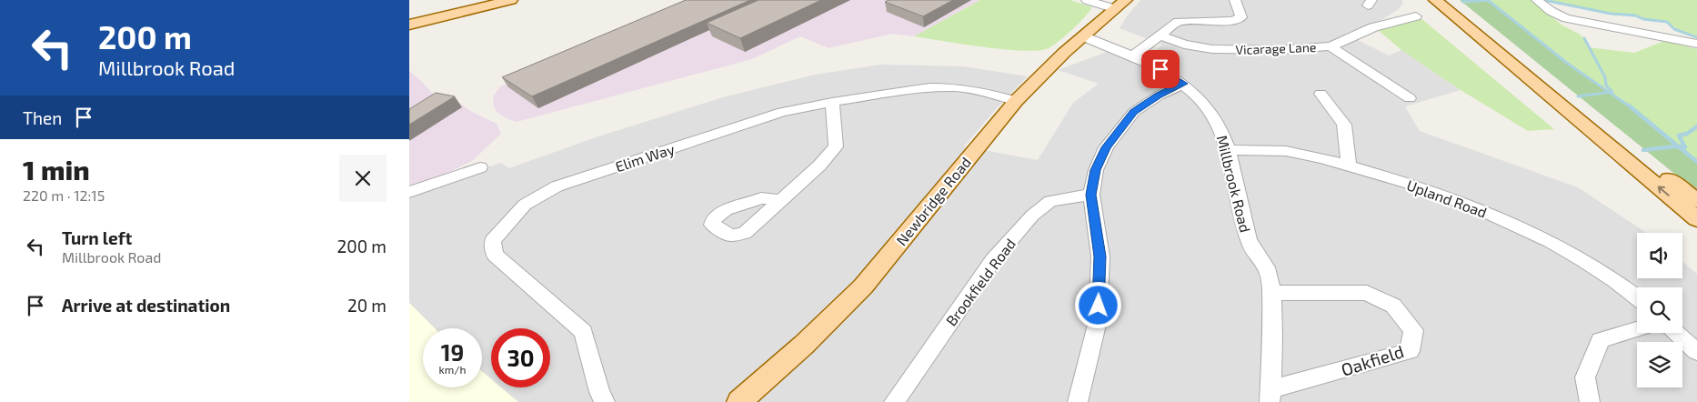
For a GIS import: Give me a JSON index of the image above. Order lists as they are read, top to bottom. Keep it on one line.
{"streets":{"main road":["Newbridge Road"],"street":["Vicarage Lane","Elim Way","Millbrook Road","Upland Road","Brookfield Road","Oakfield"]},"crossings":[["Elim Way","Newbridge Road"],["Millbrook Road","Upland Road"],["Millbrook Road","Newbridge Road"],["Millbrook Road","Oakfield"]],"page":{"turn":["200 m","Millbrook Road"],"then":"Then","heading":["1 min","220 m · 12:15"],"list":[{"name":"Turn left","note":"Millbrook Road","value":"200 m"},{"name":"Arrive at destination","value":"20 m"}],"speed":"19 km/h","limit":"30"}}
